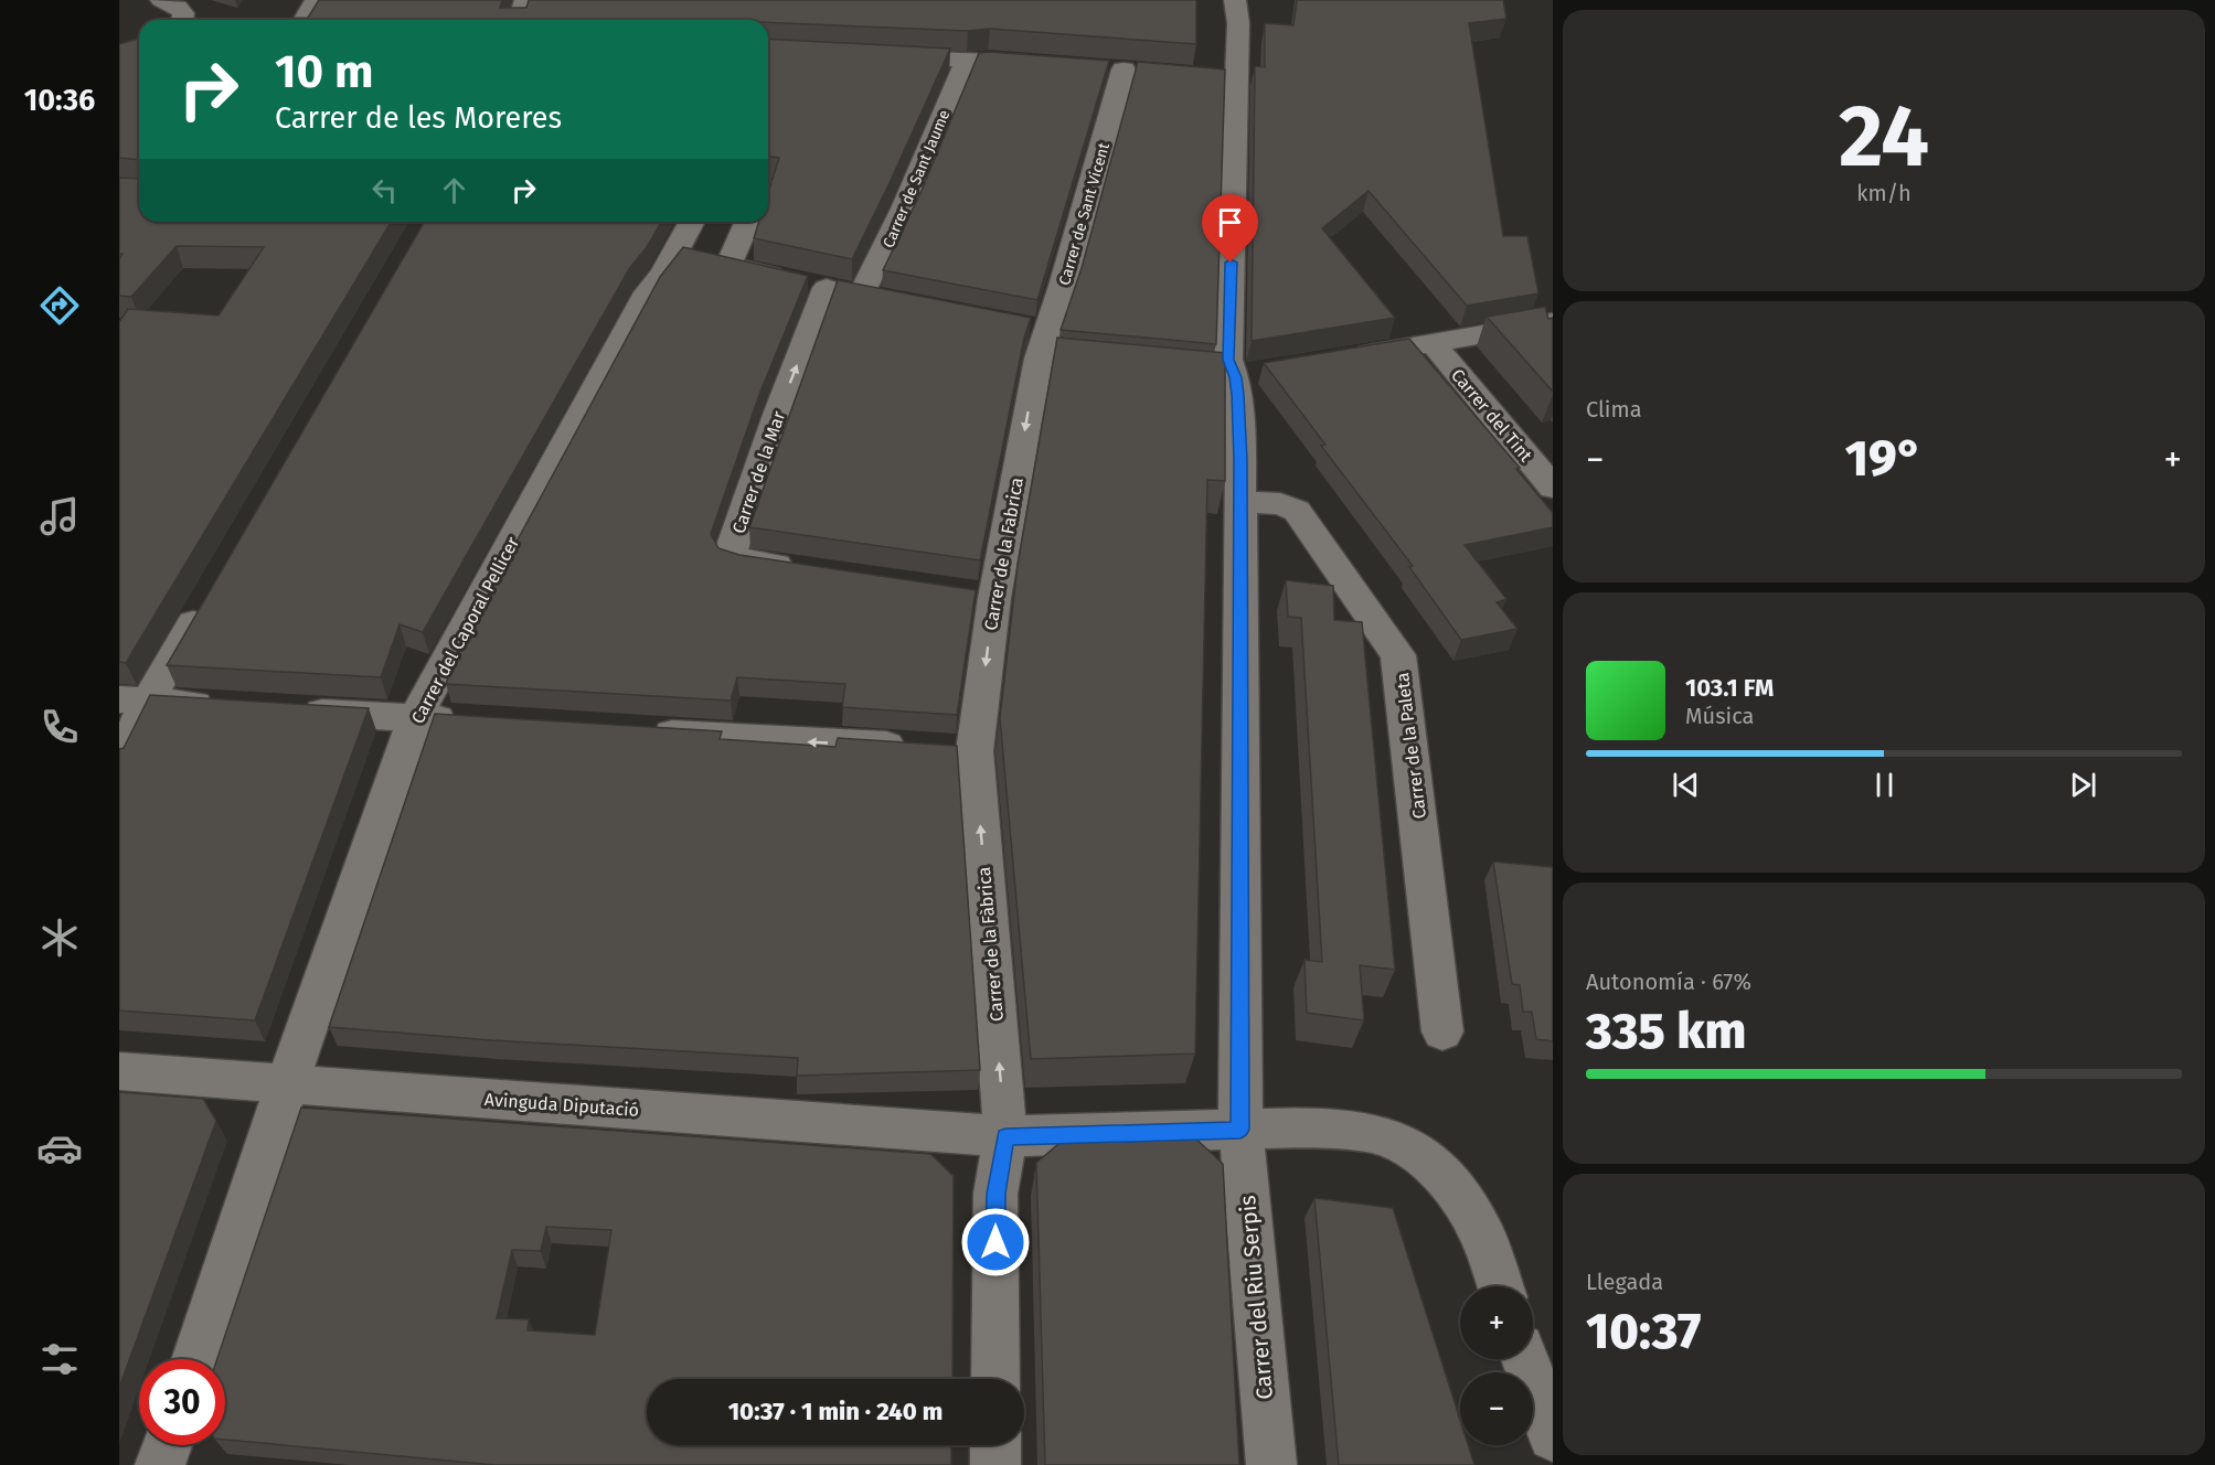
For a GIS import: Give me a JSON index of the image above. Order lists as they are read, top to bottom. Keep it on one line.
{"streets":{"street":["Carrer de Sant Jaume","Carrer de Sant Vicent","Carrer del Tint","Carrer de la Mar","Carrer de la Fabrica","Carrer del Caporal Pellicer","Carrer de la Paleta","Carrer de la Fàbrica","Avinguda Diputació","Carrer del Riu Serpis"]},"crossings":[["Carrer de Sant Jaume","Carrer de la Mar"],["Carrer de Sant Vicent","Carrer de la Fabrica"],["Carrer de la Fabrica","Carrer de la Fàbrica"],["Carrer del Caporal Pellicer","Avinguda Diputació"],["Carrer de la Paleta","Carrer del Riu Serpis"],["Carrer de la Fàbrica","Avinguda Diputació"],["Avinguda Diputació","Carrer del Riu Serpis"]],"one_way":["Carrer de la Mar","Carrer de la Fabrica","Carrer de la Fàbrica"],"page":{"tabs":"10:36","tile":[["24","km/h"],"Clima",["Autonomía · 67%","335 km"],["Llegada","10:37"]],"turn":["10 m","Carrer de les Moreres"],"heat":["−","19°","+"],"song":["103.1 FM","Música"],"map_buttons":["+","−"],"limit":"30","trip":"10:37 · 1 min · 240 m"}}
